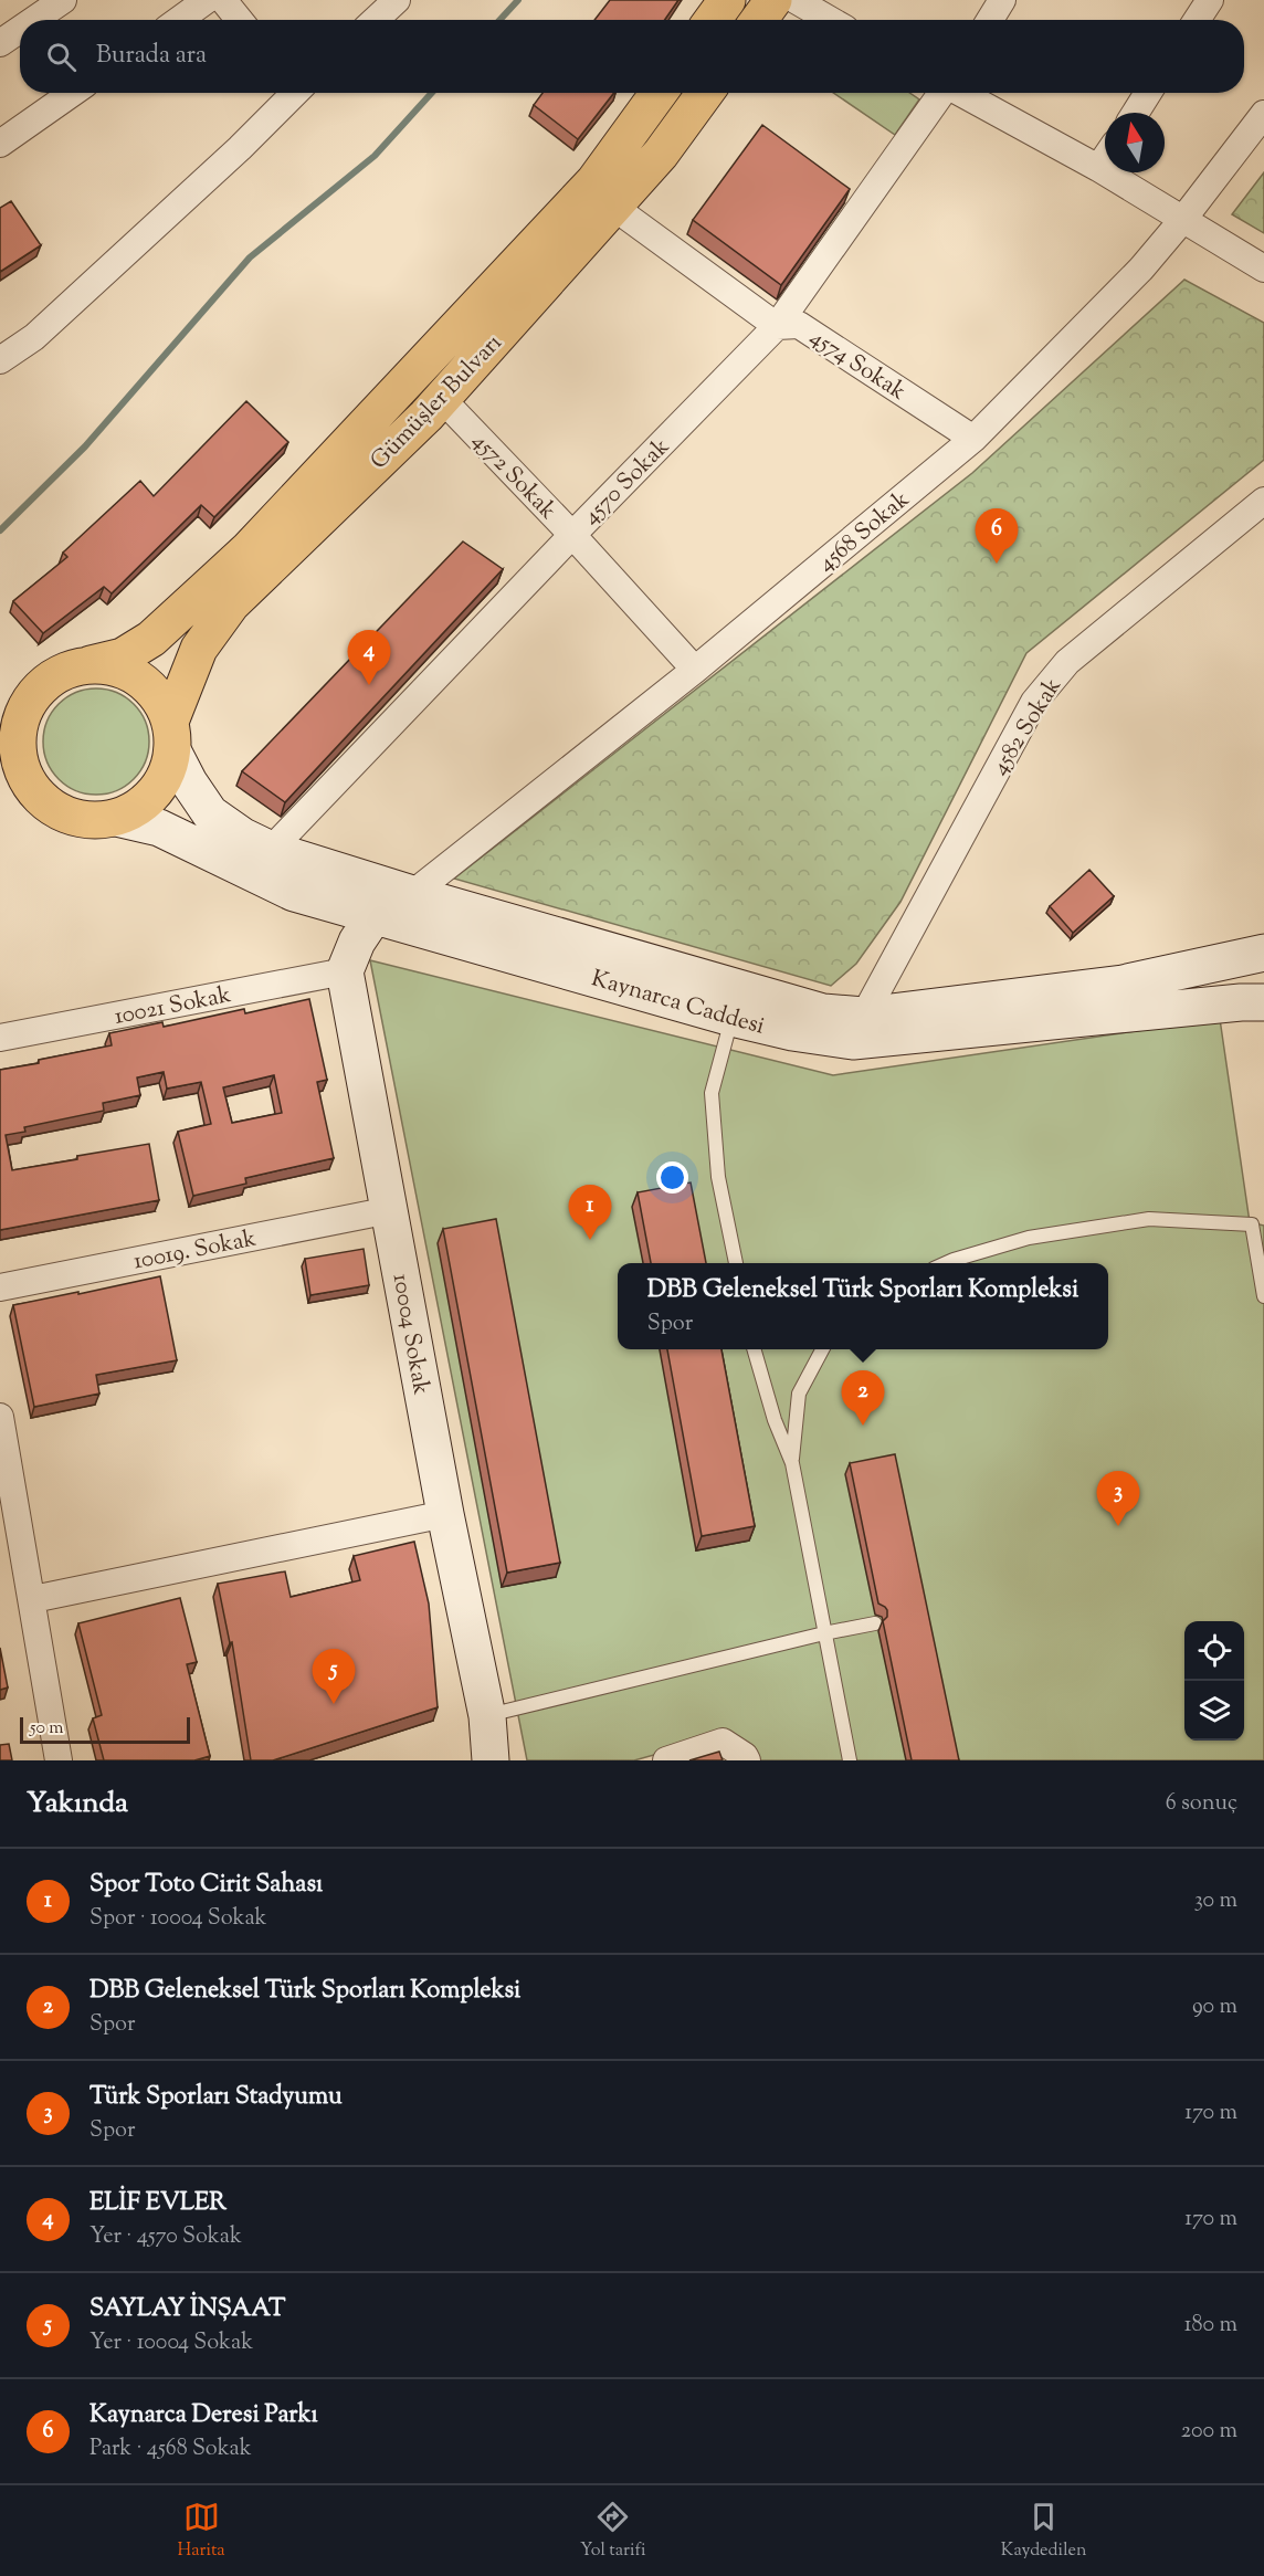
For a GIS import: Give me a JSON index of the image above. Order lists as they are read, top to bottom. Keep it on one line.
{"streets":{"main road":["Gümüşler Bulvarı","Kaynarca Caddesi","10004 Sokak"],"street":["4574 Sokak","4572 Sokak","4570 Sokak","4568 Sokak","4582 Sokak","10021 Sokak","10019. Sokak"]},"crossings":[["4574 Sokak","Gümüşler Bulvarı"],["4574 Sokak","4570 Sokak"],["4574 Sokak","4568 Sokak"],["Gümüşler Bulvarı","4572 Sokak"],["Gümüşler Bulvarı","Kaynarca Caddesi"],["4572 Sokak","4570 Sokak"],["4572 Sokak","4568 Sokak"],["4570 Sokak","Kaynarca Caddesi"],["4568 Sokak","Kaynarca Caddesi"],["4582 Sokak","Kaynarca Caddesi"],["10021 Sokak","10004 Sokak"],["10019. Sokak","10004 Sokak"]],"scale_bar":"50 m","north":"top","page":{"search":"Burada ara","pins":["6","4","1","2","3","5"],"popup":["DBB Geleneksel Türk Sporları Kompleksi","Spor"],"scale":"50 m","heading":["Yakında","6 sonuç"],"list":[{"mark":"1","name":"Spor Toto Cirit Sahası","note":"Spor · 10004 Sokak","value":"30 m"},{"mark":"2","name":"DBB Geleneksel Türk Sporları Kompleksi","note":"Spor","value":"90 m"},{"mark":"3","name":"Türk Sporları Stadyumu","note":"Spor","value":"170 m"},{"mark":"4","name":"ELİF EVLER","note":"Yer · 4570 Sokak","value":"170 m"},{"mark":"5","name":"SAYLAY İNŞAAT","note":"Yer · 10004 Sokak","value":"180 m"},{"mark":"6","name":"Kaynarca Deresi Parkı","note":"Park · 4568 Sokak","value":"200 m"}],"nav":["Harita","Yol tarifi","Kaydedilen"]}}
